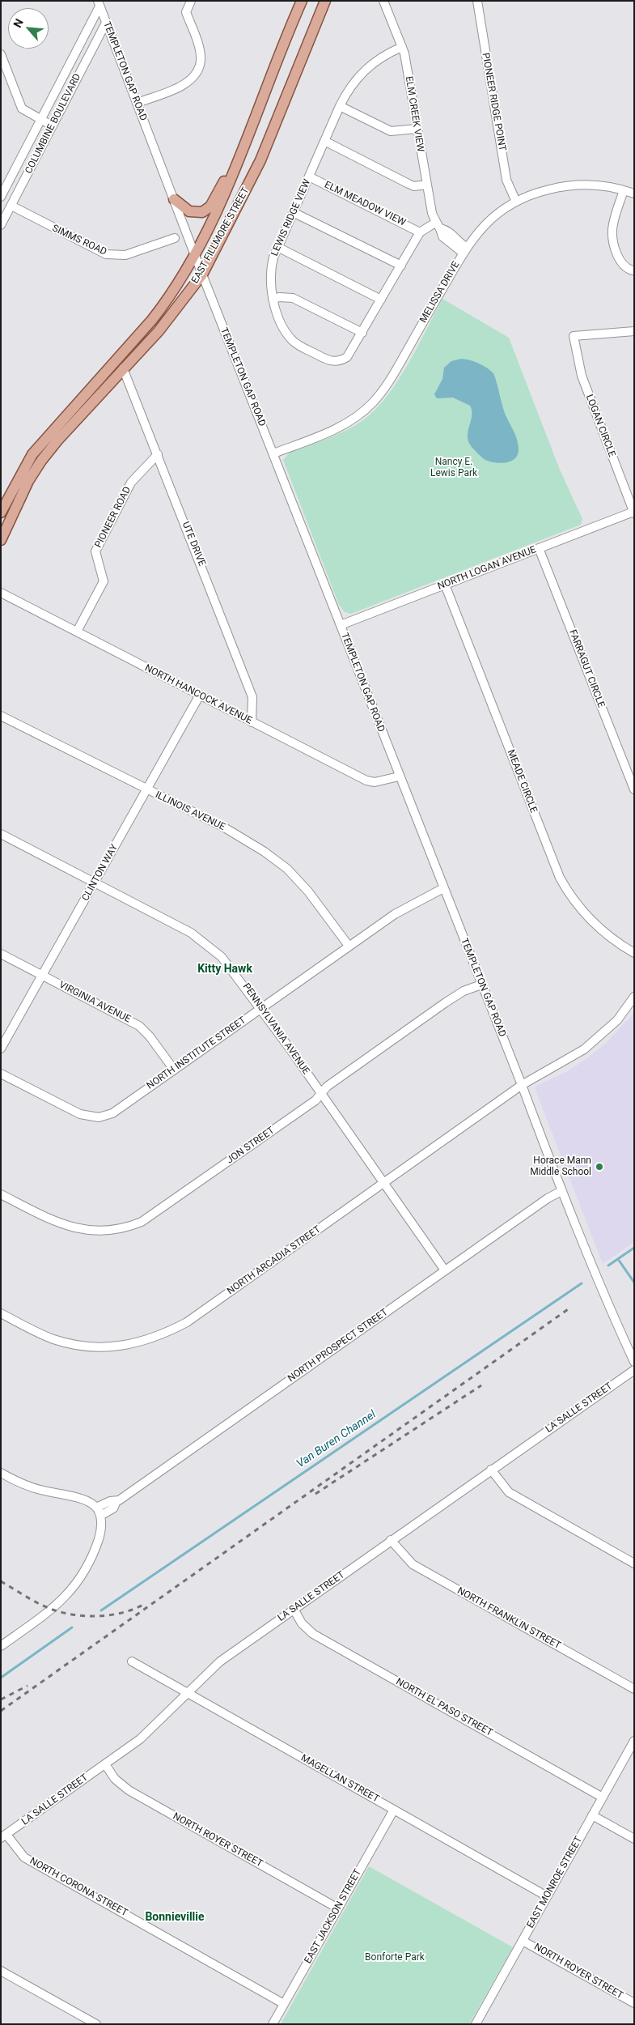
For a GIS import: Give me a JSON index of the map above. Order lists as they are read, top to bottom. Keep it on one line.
{"streets":{"main road":["EAST FILLMORE STREET"],"street":["TEMPLETON GAP ROAD","PIONEER RIDGE POINT","ELM CREEK VIEW","COLUMBINE BOULEVARD","ELM MEADOW VIEW","LEWIS RIDGE VIEW","SIMMS ROAD","MELISSA DRIVE","LOGAN CIRCLE","PIONEER ROAD","UTE DRIVE","NORTH LOGAN AVENUE","FARRAGUT CIRCLE","NORTH HANCOCK AVENUE","MEADE CIRCLE","ILLINOIS AVENUE","CLINTON WAY","VIRGINIA AVENUE","PENNSYLVANIA AVENUE","NORTH INSTITUTE STREET","JON STREET","NORTH ARCADIA STREET","NORTH PROSPECT STREET","LA SALLE STREET","NORTH FRANKLIN STREET","NORTH EL PASO STREET","MAGELLAN STREET","NORTH ROYER STREET","EAST MONROE STREET","NORTH CORONA STREET","EAST JACKSON STREET"]},"crossings":[["TEMPLETON GAP ROAD","COLUMBINE BOULEVARD"],["TEMPLETON GAP ROAD","EAST FILLMORE STREET"],["TEMPLETON GAP ROAD","MELISSA DRIVE"],["TEMPLETON GAP ROAD","NORTH LOGAN AVENUE"],["TEMPLETON GAP ROAD","NORTH HANCOCK AVENUE"],["TEMPLETON GAP ROAD","NORTH INSTITUTE STREET"],["TEMPLETON GAP ROAD","JON STREET"],["TEMPLETON GAP ROAD","NORTH ARCADIA STREET"],["TEMPLETON GAP ROAD","NORTH PROSPECT STREET"],["PIONEER RIDGE POINT","MELISSA DRIVE"],["ELM CREEK VIEW","LEWIS RIDGE VIEW"],["ELM CREEK VIEW","MELISSA DRIVE"],["COLUMBINE BOULEVARD","SIMMS ROAD"],["ELM MEADOW VIEW","LEWIS RIDGE VIEW"],["EAST FILLMORE STREET","UTE DRIVE"],["LOGAN CIRCLE","NORTH LOGAN AVENUE"],["PIONEER ROAD","UTE DRIVE"],["PIONEER ROAD","NORTH HANCOCK AVENUE"],["UTE DRIVE","NORTH HANCOCK AVENUE"],["NORTH LOGAN AVENUE","FARRAGUT CIRCLE"],["NORTH LOGAN AVENUE","MEADE CIRCLE"],["NORTH HANCOCK AVENUE","CLINTON WAY"],["ILLINOIS AVENUE","CLINTON WAY"],["ILLINOIS AVENUE","NORTH INSTITUTE STREET"],["CLINTON WAY","VIRGINIA AVENUE"],["CLINTON WAY","PENNSYLVANIA AVENUE"],["VIRGINIA AVENUE","NORTH INSTITUTE STREET"],["PENNSYLVANIA AVENUE","NORTH INSTITUTE STREET"],["PENNSYLVANIA AVENUE","JON STREET"],["PENNSYLVANIA AVENUE","NORTH ARCADIA STREET"],["PENNSYLVANIA AVENUE","NORTH PROSPECT STREET"],["LA SALLE STREET","NORTH FRANKLIN STREET"],["LA SALLE STREET","NORTH EL PASO STREET"],["LA SALLE STREET","MAGELLAN STREET"],["LA SALLE STREET","NORTH ROYER STREET"],["LA SALLE STREET","NORTH CORONA STREET"],["NORTH EL PASO STREET","EAST MONROE STREET"],["MAGELLAN STREET","EAST MONROE STREET"],["MAGELLAN STREET","EAST JACKSON STREET"],["NORTH ROYER STREET","EAST MONROE STREET"],["NORTH ROYER STREET","EAST JACKSON STREET"],["NORTH CORONA STREET","EAST JACKSON STREET"]],"districts":["Kitty Hawk","Bonnievillie"],"water":["Van Buren Channel"],"parks":["Nancy E. Lewis Park","Bonforte Park"],"places":["Horace Mann Middle School"],"north":"top left"}
